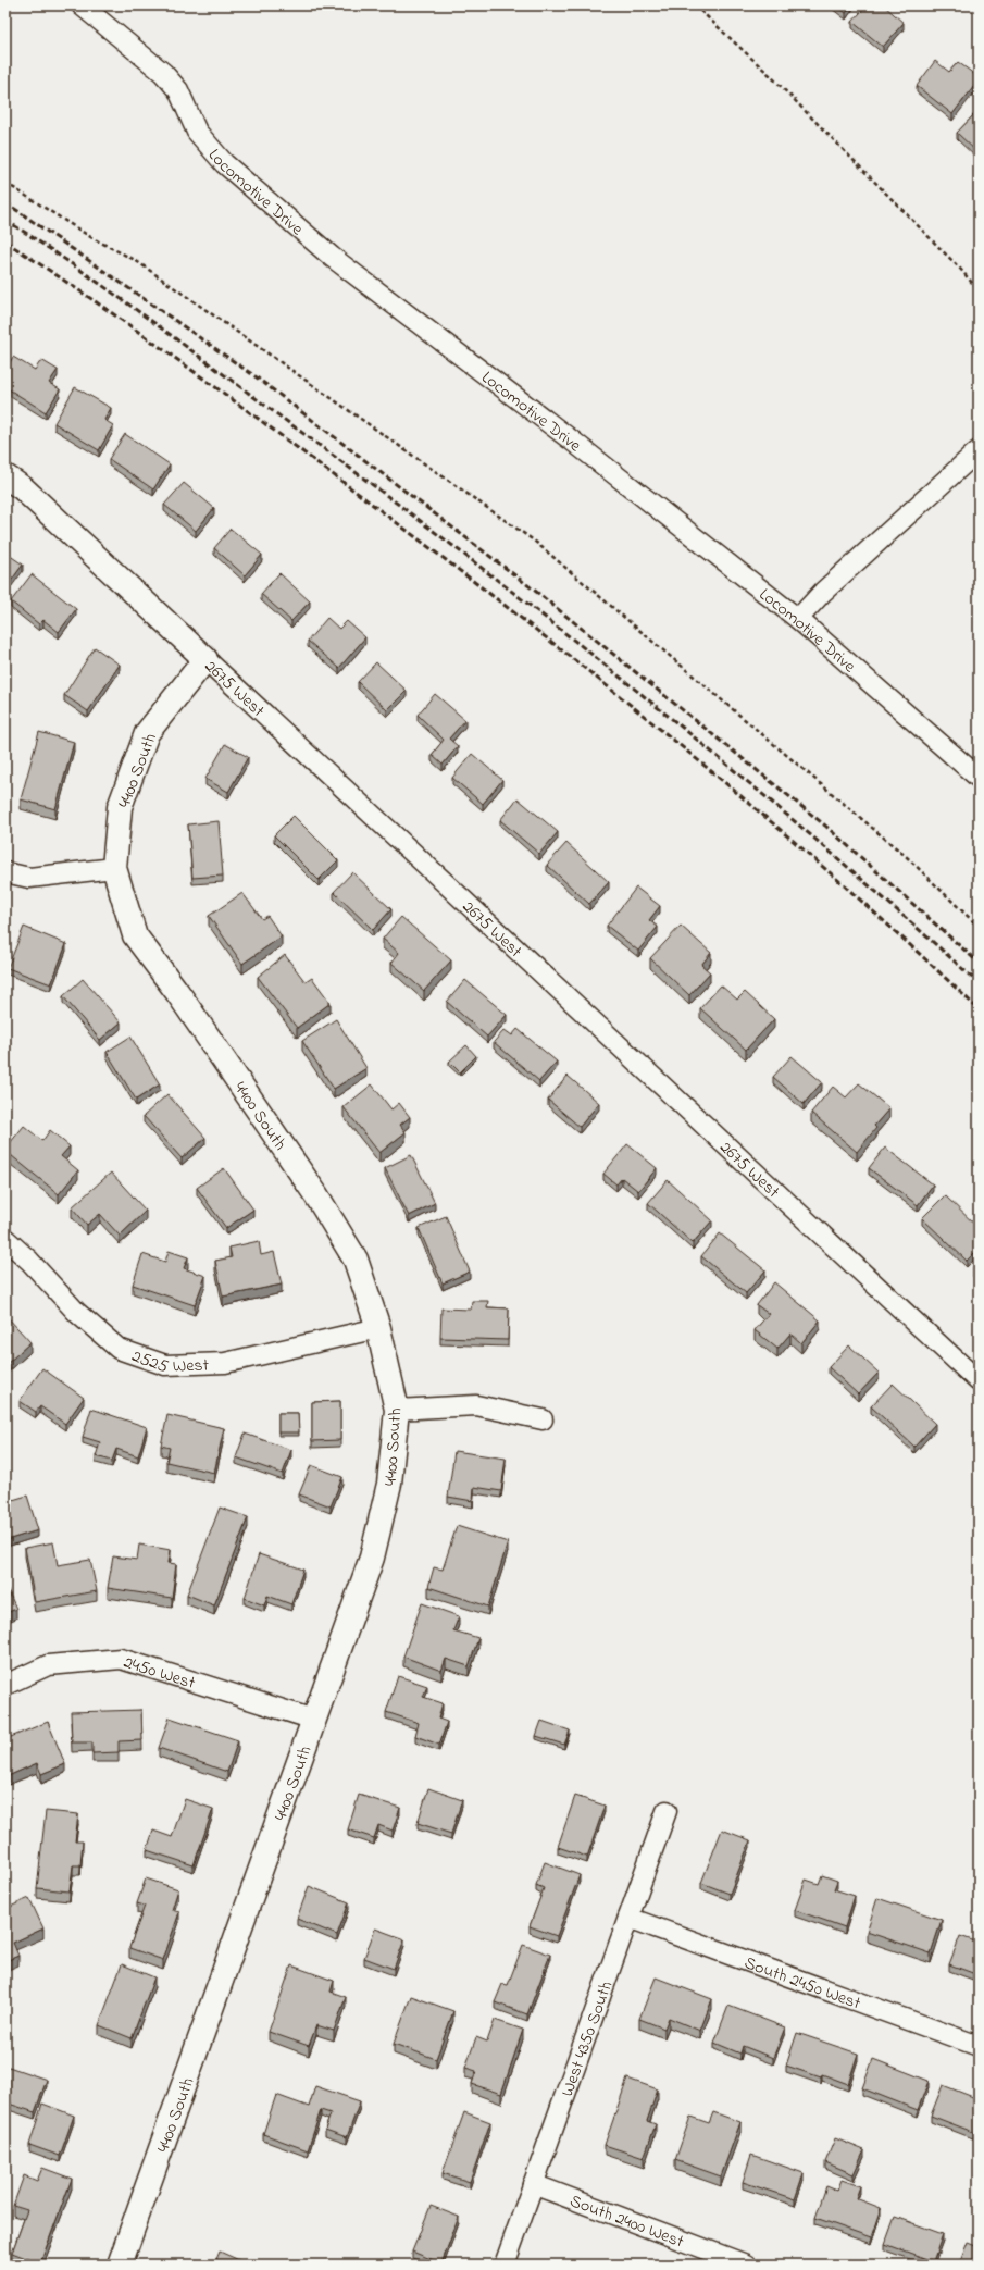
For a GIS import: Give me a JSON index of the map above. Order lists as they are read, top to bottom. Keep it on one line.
{"streets":{"street":["Locomotive Drive","2675 West","4400 South","2525 West","2450 West","South 2450 West","West 4350 South","South 2400 West"]},"crossings":[["2675 West","4400 South"],["4400 South","2525 West"],["4400 South","2450 West"],["South 2450 West","West 4350 South"],["West 4350 South","South 2400 West"]]}
